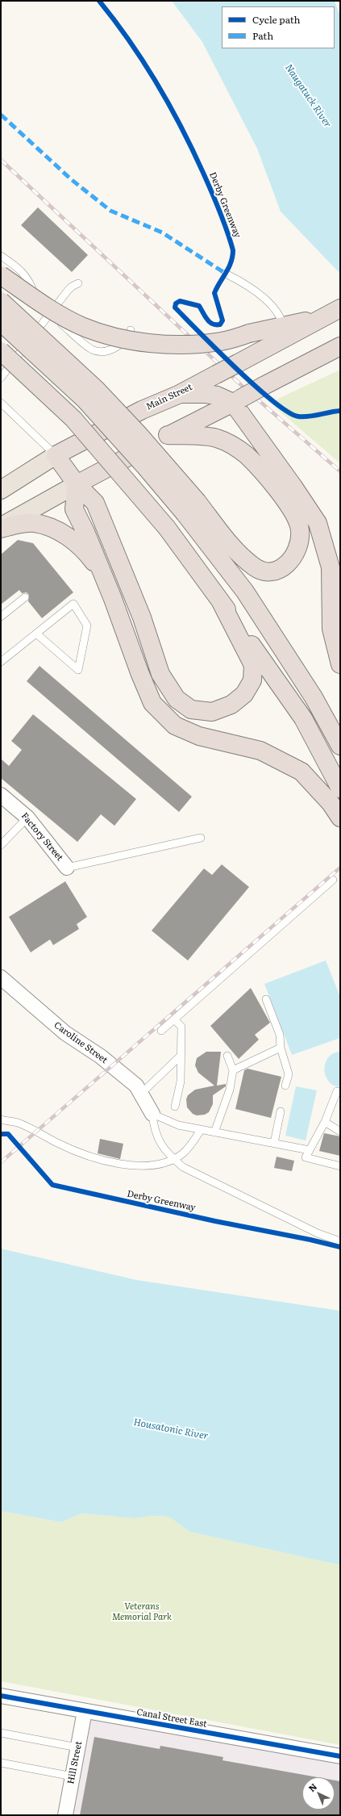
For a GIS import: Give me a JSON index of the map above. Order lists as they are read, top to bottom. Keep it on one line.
{"streets":{"highway":["Main Street"],"street":["Factory Street","Caroline Street","Canal Street East","Hill Street"],"cycle path":["Derby Greenway"]},"crossings":[["Canal Street East","Hill Street"]],"water":["Naugatuck River","Housatonic River"],"parks":["Veterans Memorial Park"],"legend":["Cycle path","Path"],"north":"top left"}
